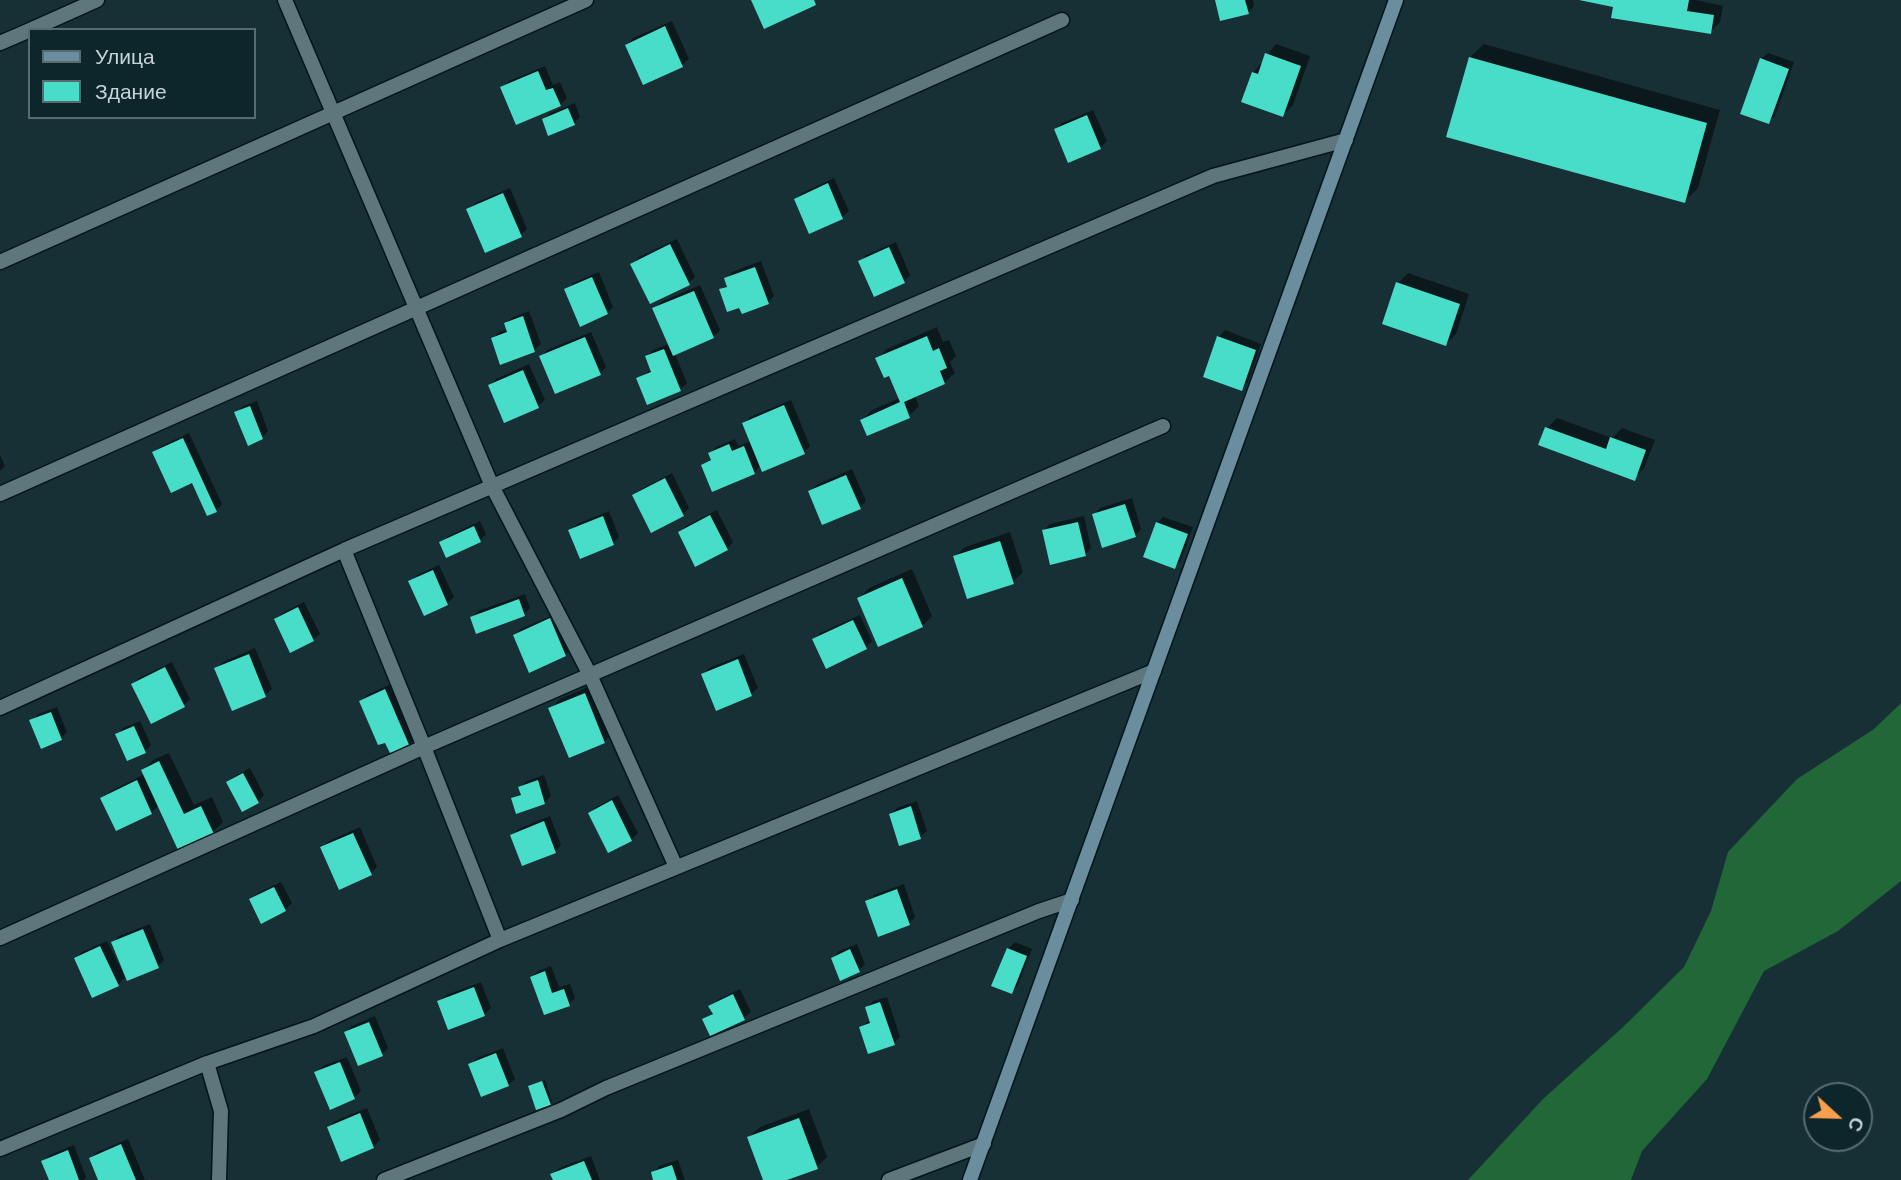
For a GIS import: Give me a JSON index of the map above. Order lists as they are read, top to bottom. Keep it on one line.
{"legend":["Улица","Здание"],"north":"right"}
